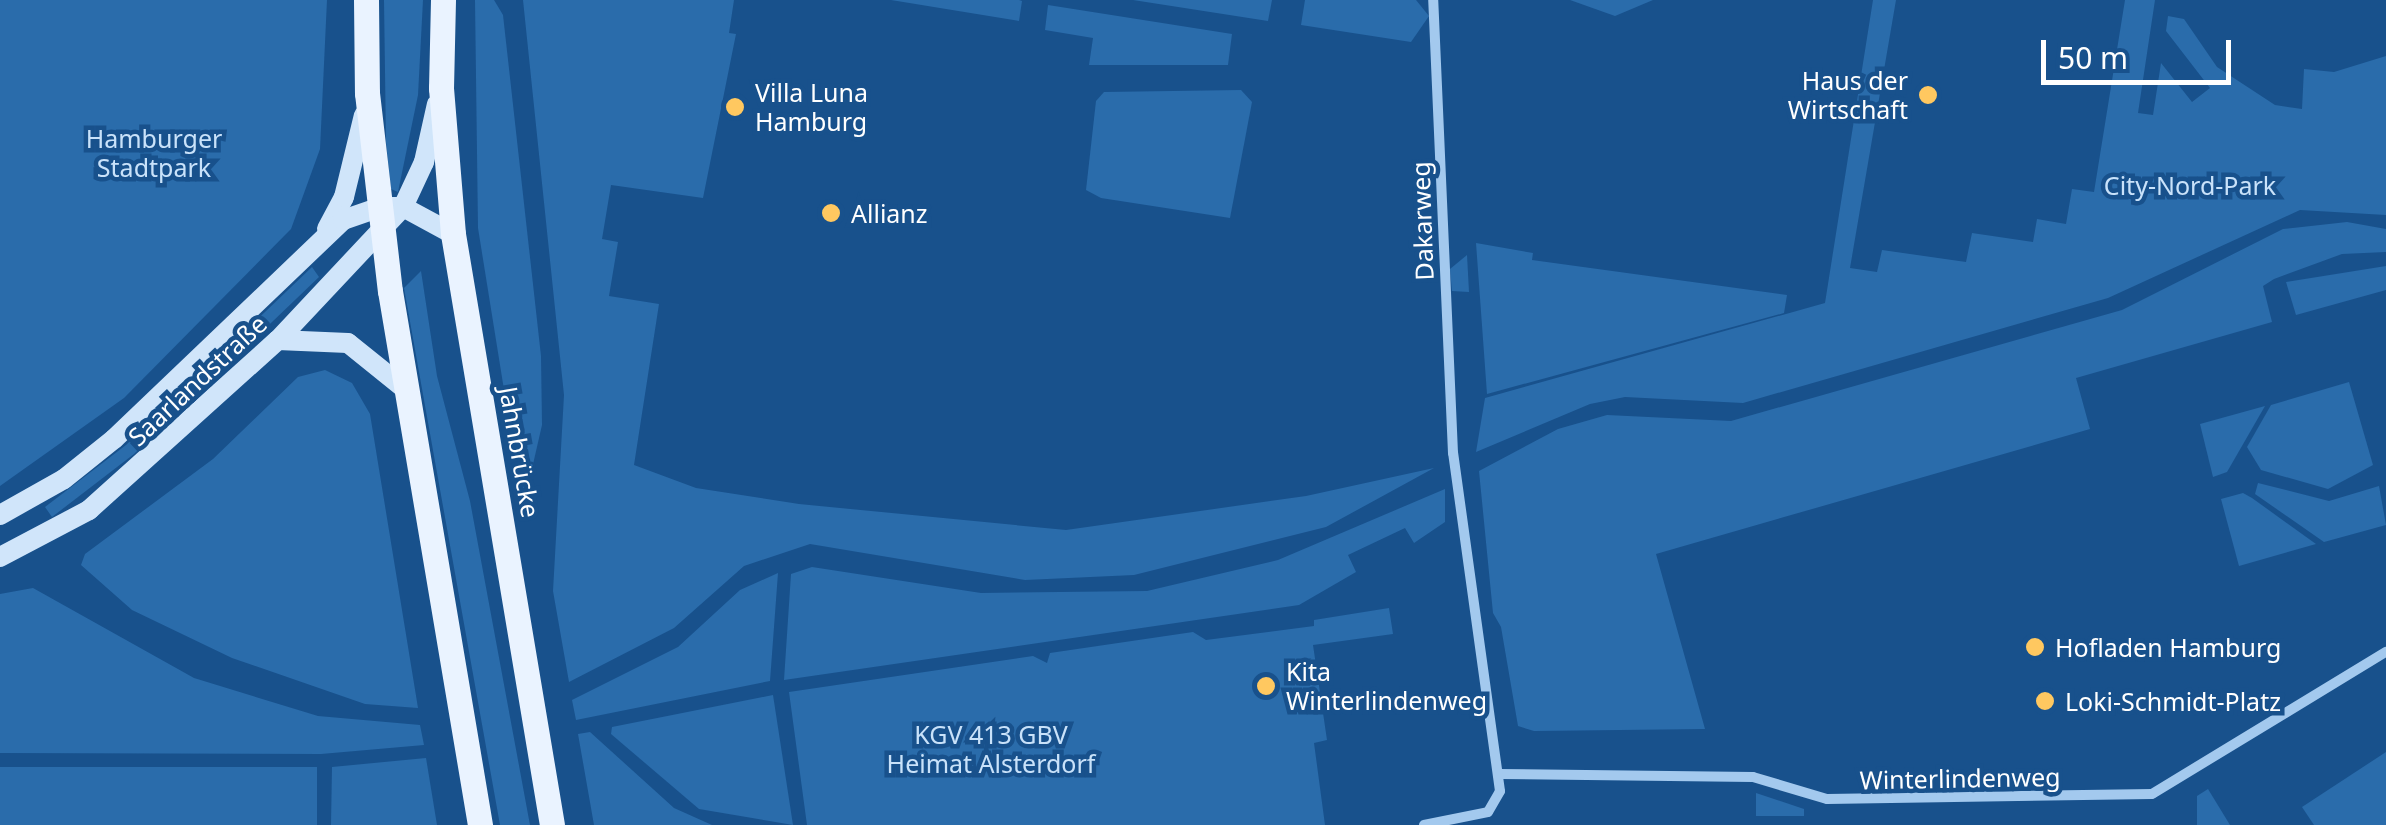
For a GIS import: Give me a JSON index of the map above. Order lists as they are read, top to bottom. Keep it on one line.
{"streets":{"main road":["Saarlandstraße","Jahnbrücke"],"street":["Dakarweg","Winterlindenweg"]},"crossings":[["Dakarweg","Winterlindenweg"],["Saarlandstraße","Jahnbrücke"]],"parks":["Hamburger Stadtpark","City-Nord-Park","KGV 413 GBV Heimat Alsterdorf"],"places":["Haus der Wirtschaft","Villa Luna Hamburg","Allianz","Hofladen Hamburg","Kita Winterlindenweg","Loki-Schmidt-Platz"],"scale_bar":"50 m"}
